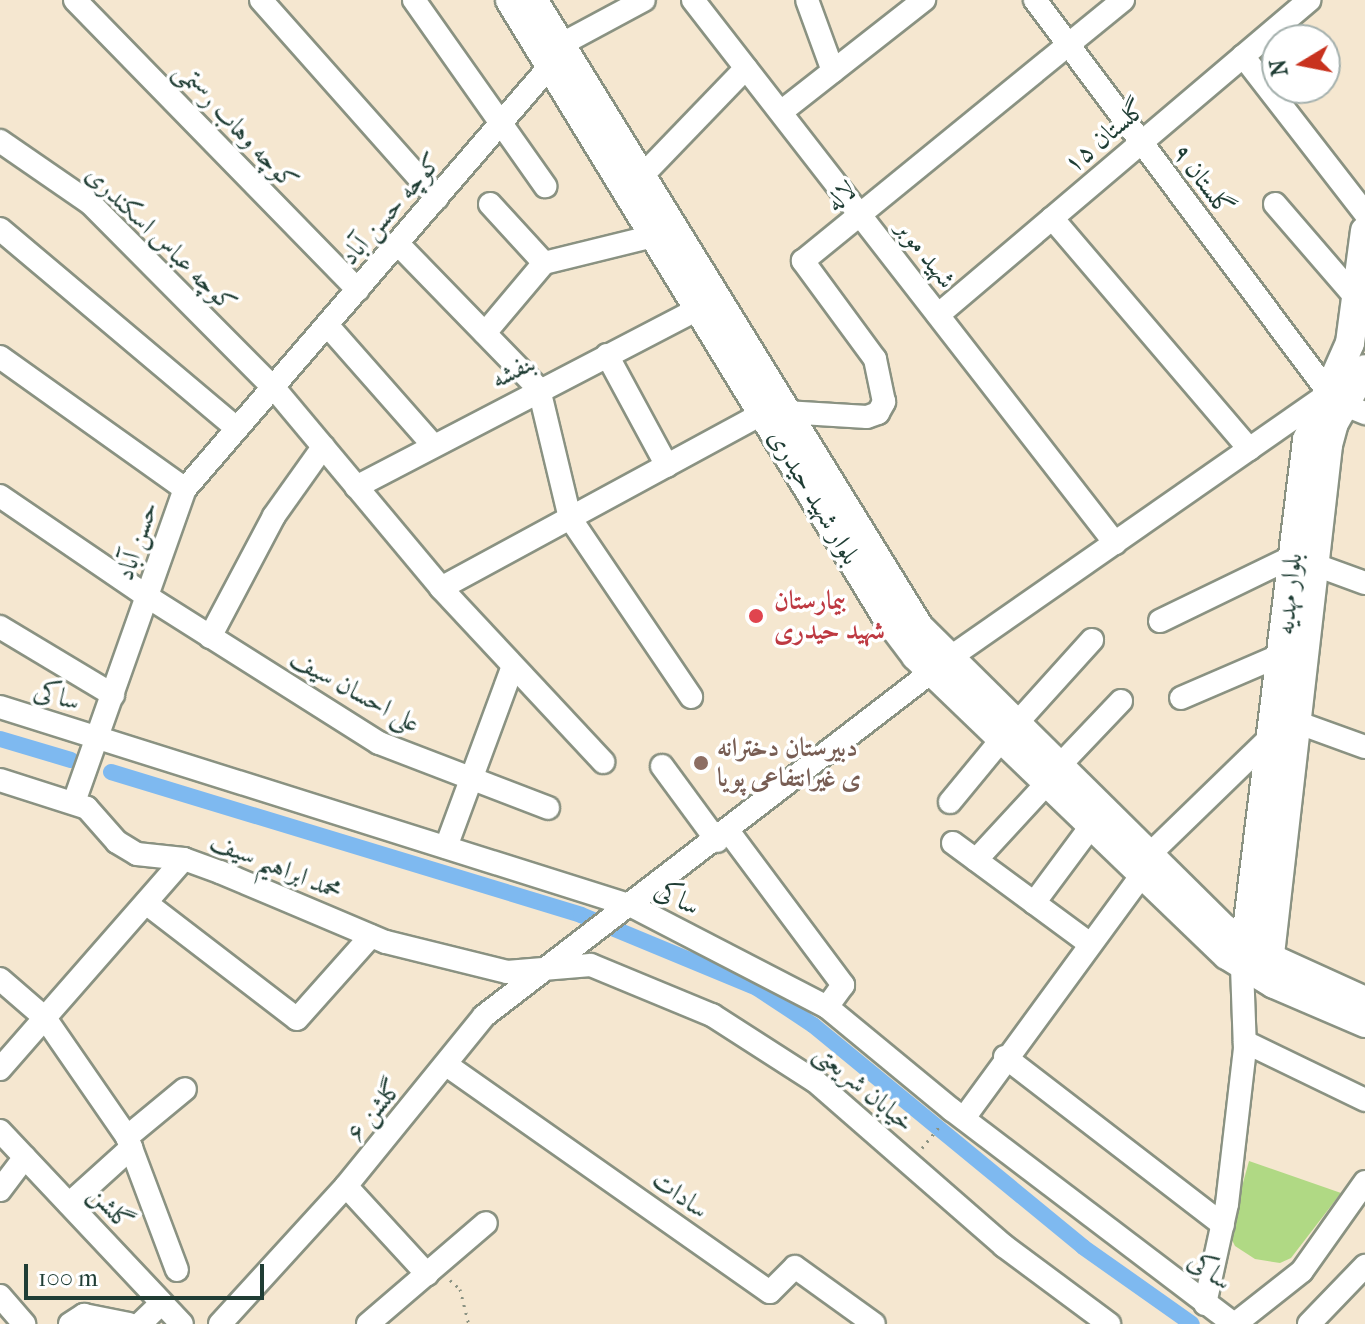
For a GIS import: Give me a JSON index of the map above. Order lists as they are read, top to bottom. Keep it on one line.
{"streets":{"main road":["بلوار شهید حیدری","بلوار مهدیه"],"street":["کوچه وهاب رستمی","گلستان ۱۵","گلستان ۹","لاله","کوچه حسن آباد","کوچه عباس اسکندری","شهید موبر","بنفشه","حسن آباد","علی احسان سیف","ساکی","محمد ابراهیم سیف","خیابان شریعتی","گلشن ۶","سادات","گلشن"]},"crossings":[["کوچه وهاب رستمی","کوچه حسن آباد"],["گلستان ۱۵","گلستان ۹"],["گلستان ۱۵","شهید موبر"],["گلستان ۹","لاله"],["گلستان ۹","بلوار مهدیه"],["گلستان ۹","گلشن ۶"],["لاله","شهید موبر"],["لاله","بلوار شهید حیدری"],["کوچه حسن آباد","کوچه عباس اسکندری"],["کوچه حسن آباد","بلوار شهید حیدری"],["کوچه حسن آباد","حسن آباد"],["کوچه عباس اسکندری","بنفشه"],["کوچه عباس اسکندری","حسن آباد"],["شهید موبر","گلشن ۶"],["بنفشه","بلوار شهید حیدری"],["بلوار شهید حیدری","بلوار مهدیه"],["بلوار شهید حیدری","گلشن ۶"],["حسن آباد","علی احسان سیف"],["حسن آباد","ساکی"],["حسن آباد","محمد ابراهیم سیف"],["بلوار مهدیه","گلشن ۶"],["ساکی","گلشن ۶"],["محمد ابراهیم سیف","خیابان شریعتی"],["محمد ابراهیم سیف","گلشن ۶"],["خیابان شریعتی","گلشن ۶"],["گلشن ۶","سادات"]],"places":["بیمارستان شهید حیدری","دبیرستان دخترانه ی غیرانتفاعی پویا"],"scale_bar":"100 m","north":"left"}
